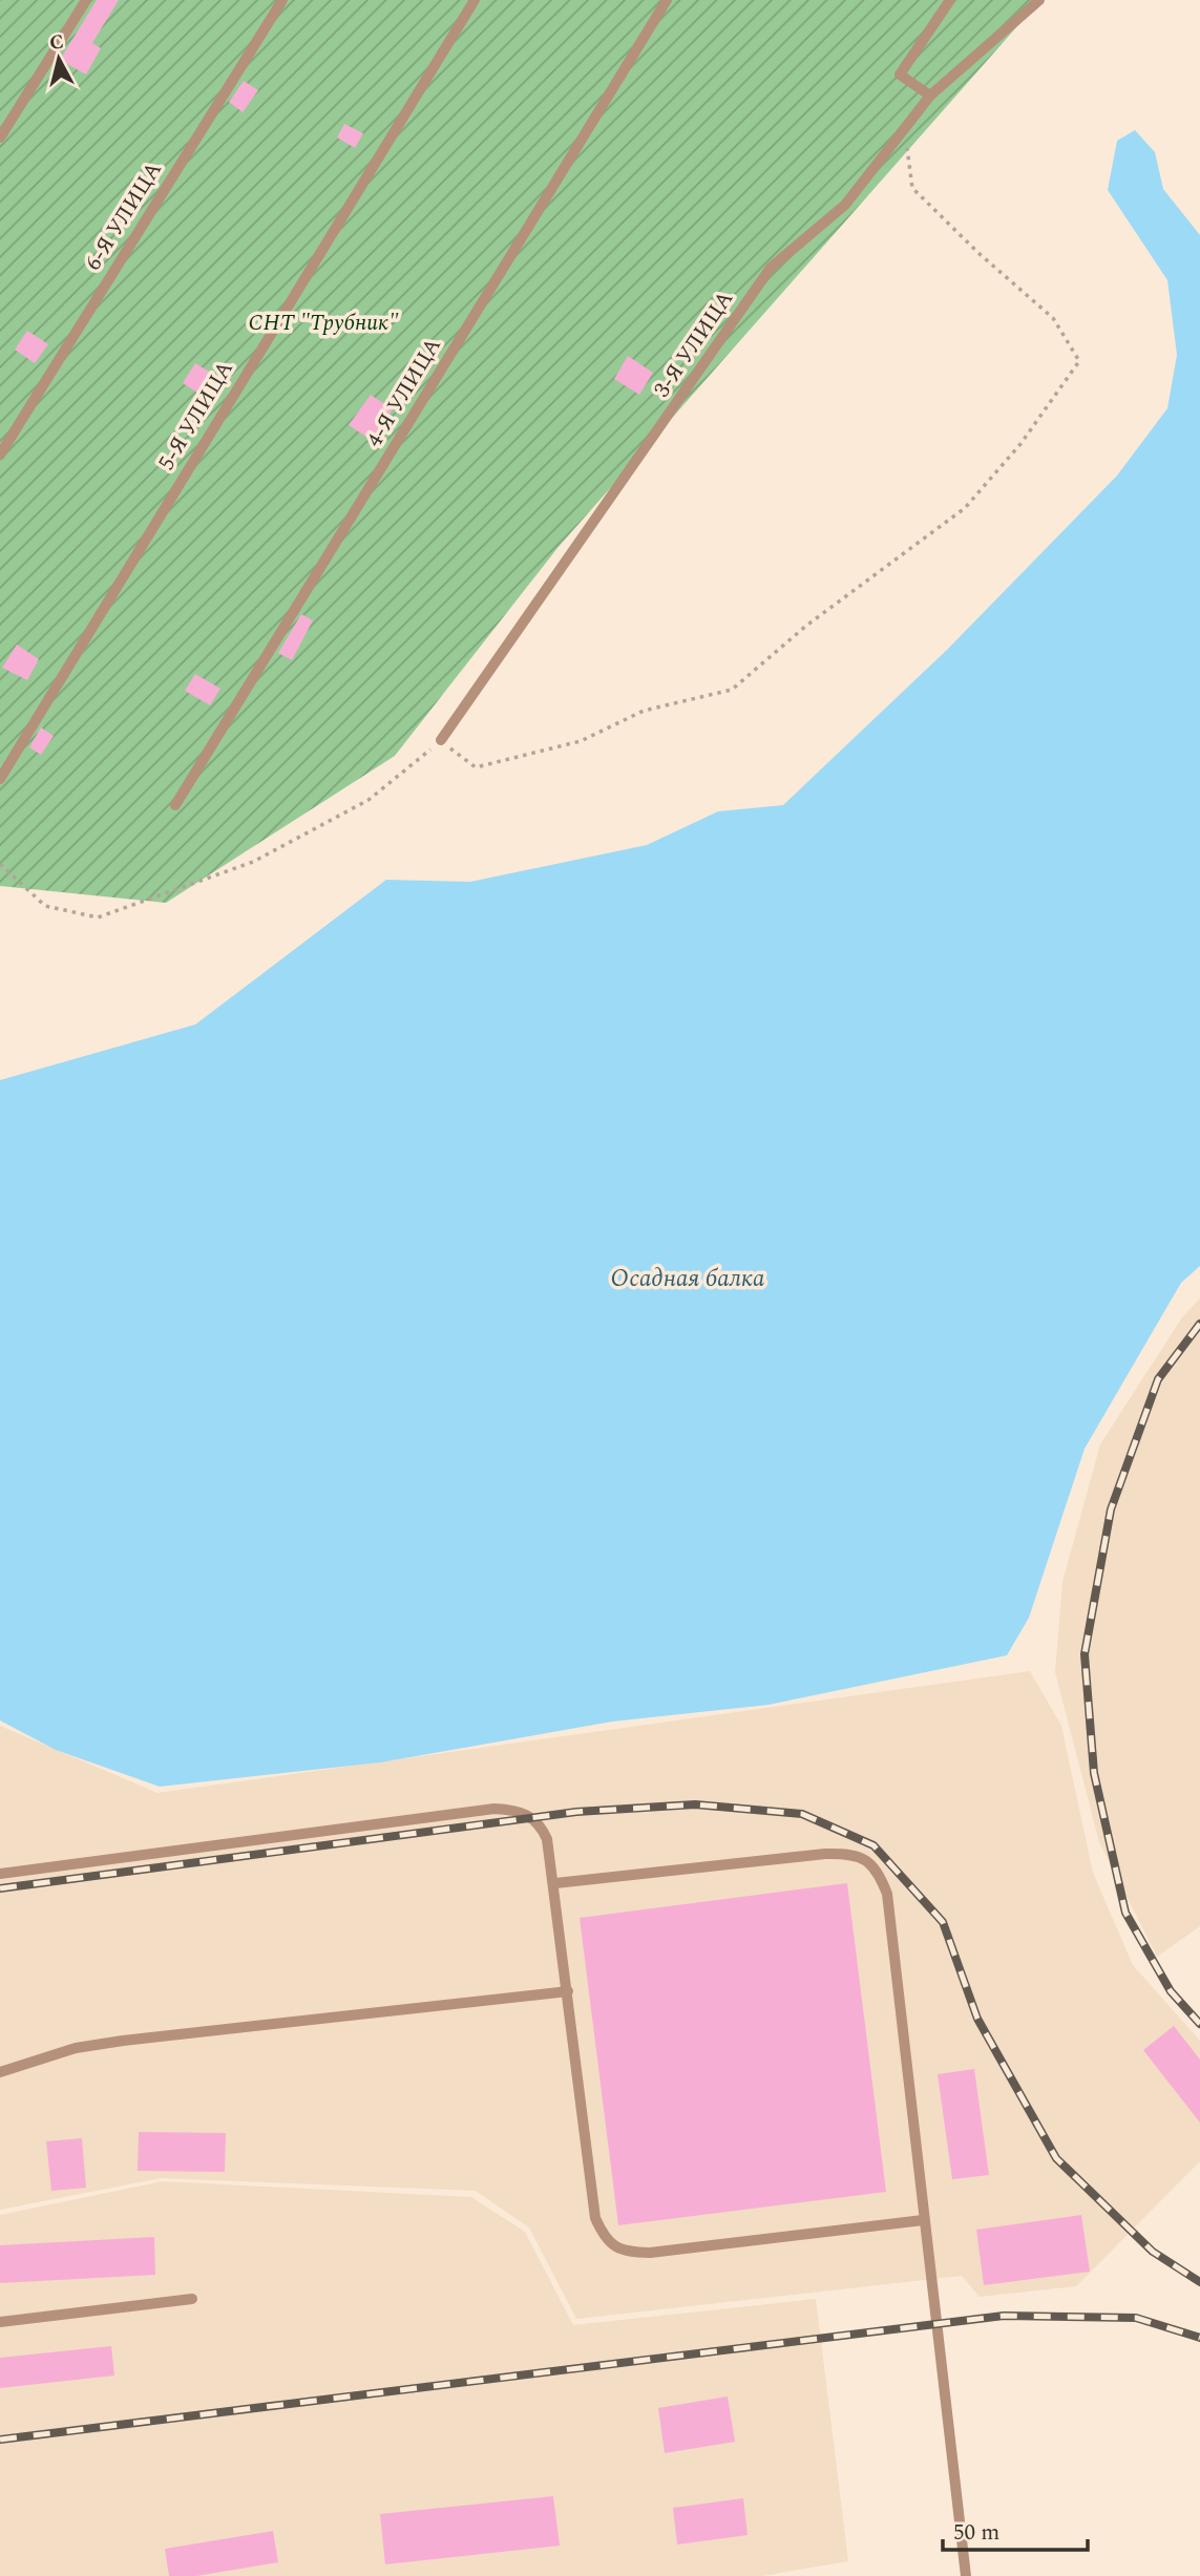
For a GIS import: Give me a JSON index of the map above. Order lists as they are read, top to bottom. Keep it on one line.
{"streets":{"lane":["6-Я УЛИЦА","3-Я УЛИЦА","4-Я УЛИЦА","5-Я УЛИЦА"]},"water":["Осадная балка"],"parks":["СНТ \"Трубник\""],"scale_bar":"50 m","north":"top"}
